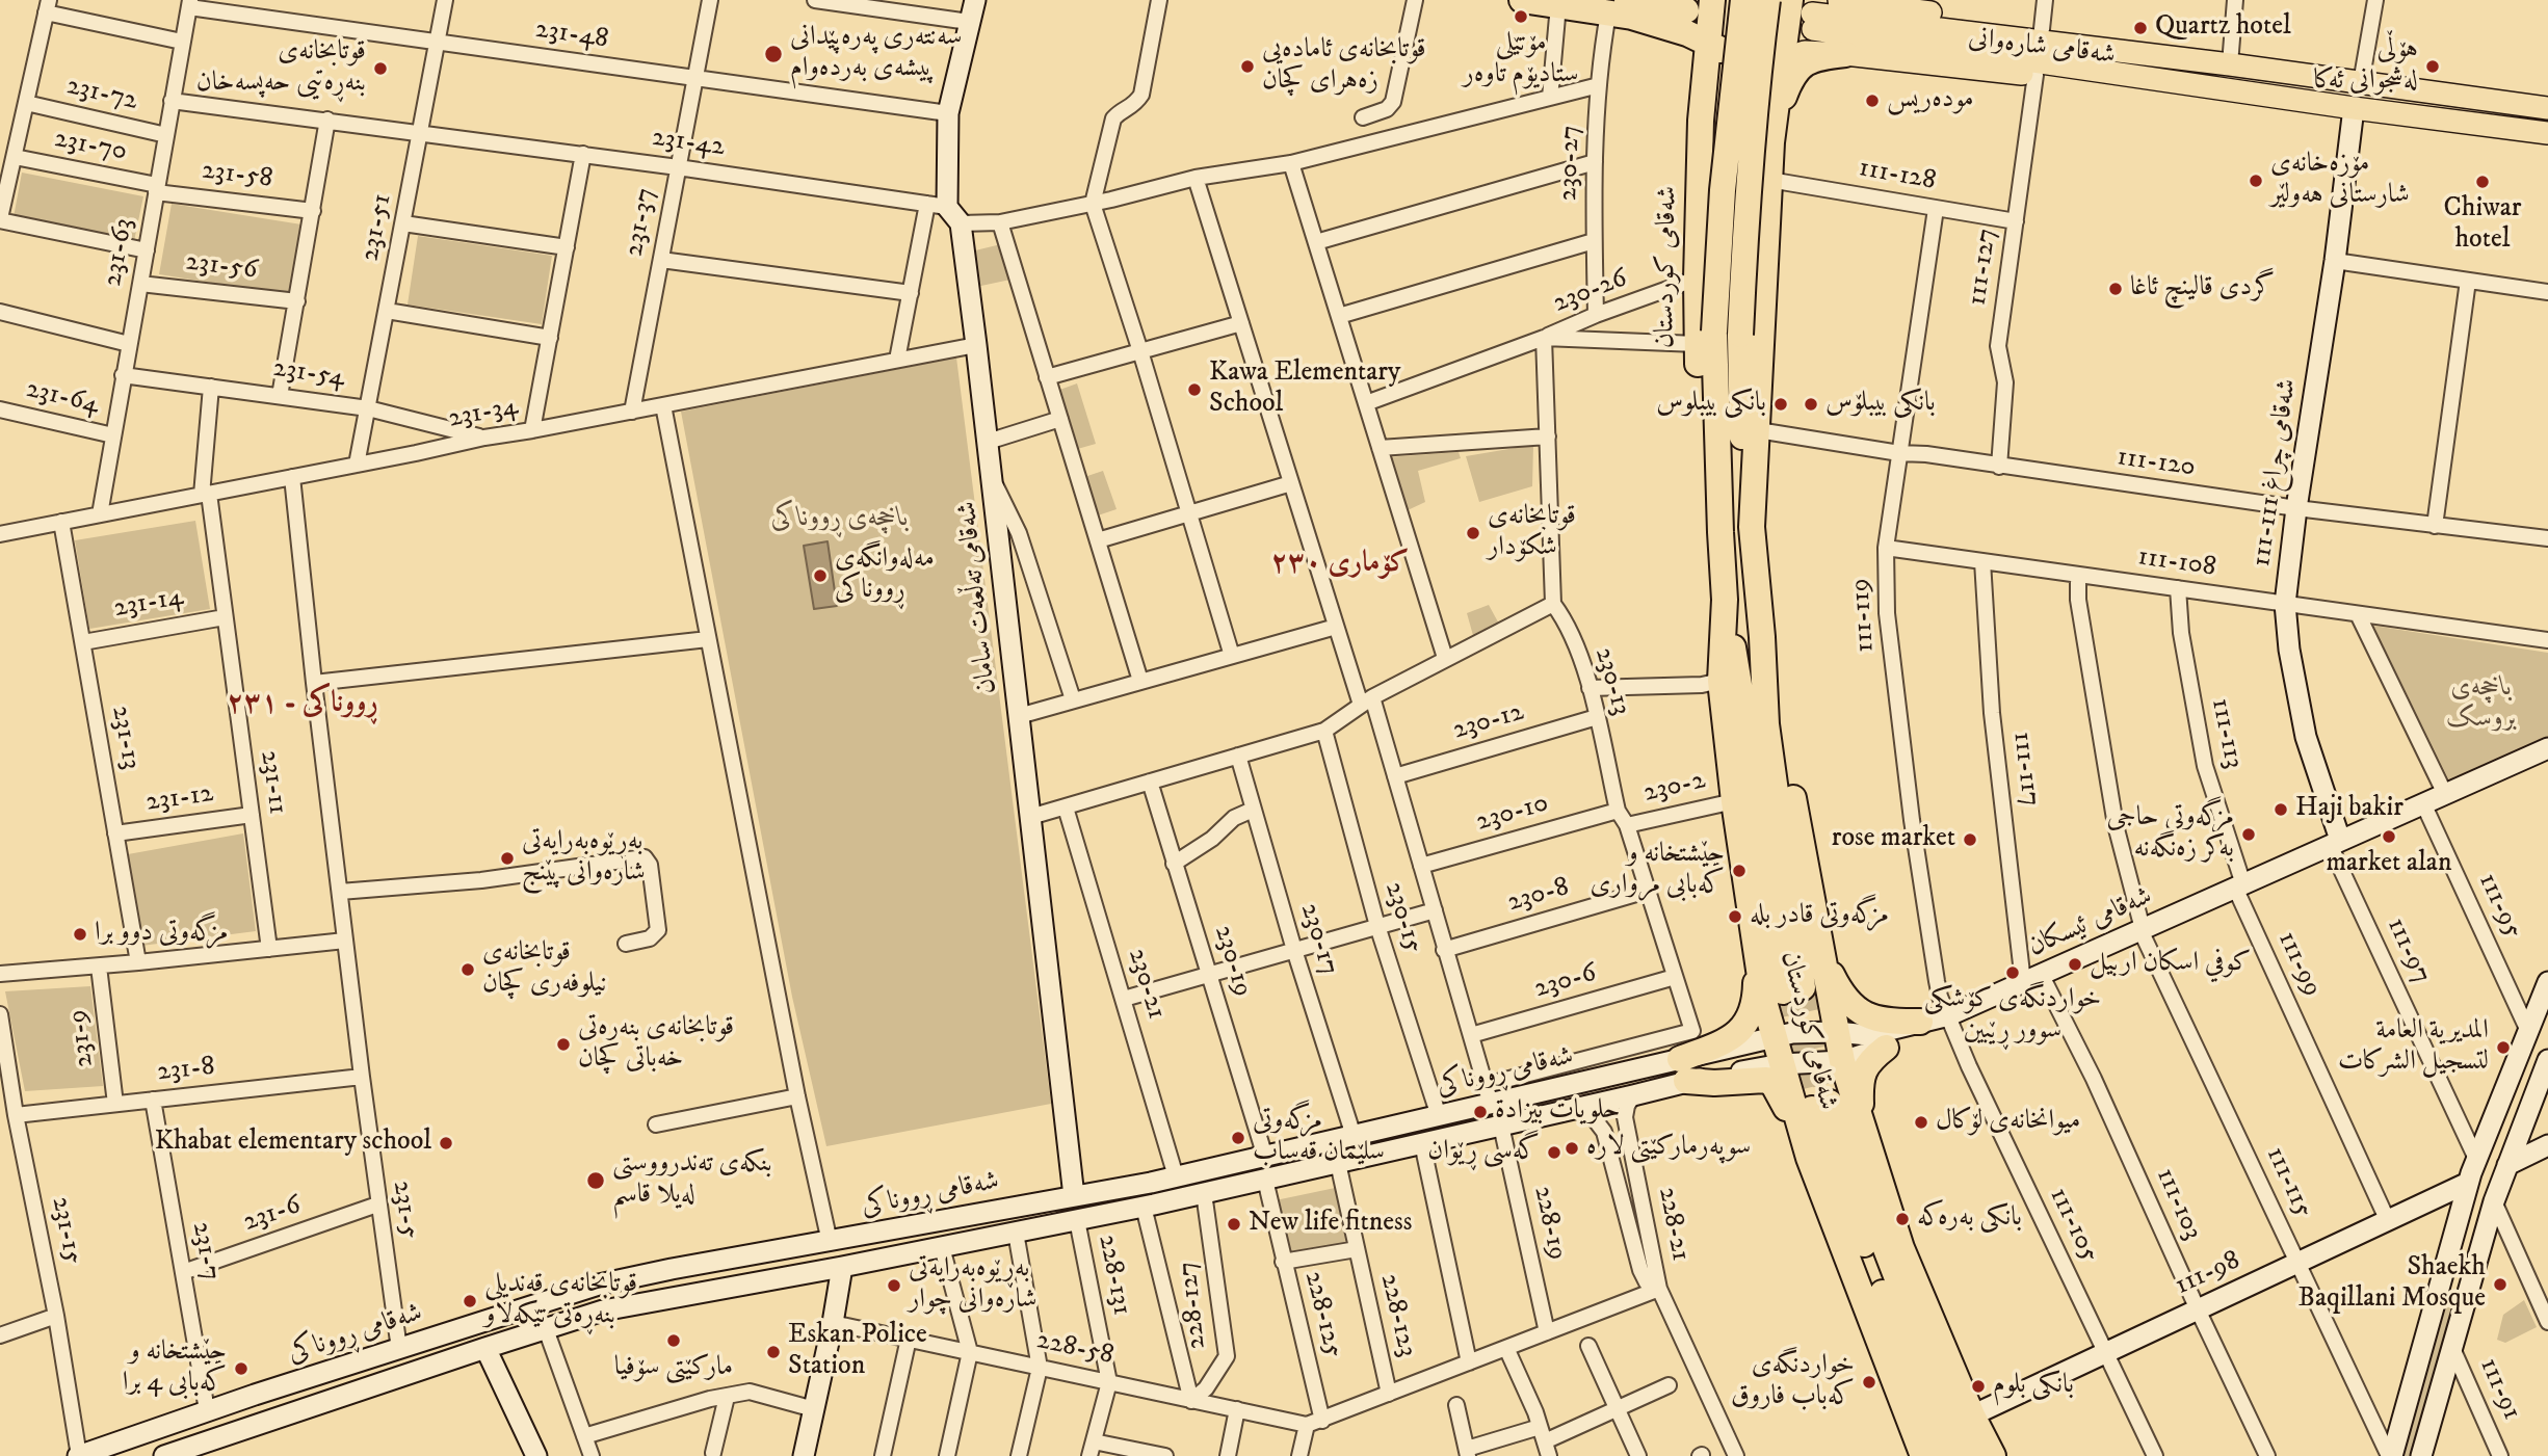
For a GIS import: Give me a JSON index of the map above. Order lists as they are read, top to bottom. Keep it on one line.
{"streets":{"highway":["شەقامی کوردستان"],"main road":["شەقامی شارەوانی","شەقامی چراغ 111-111","شەقامی تەڵعەت سامان","شەقامی ئیسکان","شەقامی ڕووناکی","111-98"],"street":["231-48","231-72","231-42","231-70","230-27","231-58","111-128","231-37","231-51","231-63","231-56","111-127","230-26","231-54","231-64","231-34","111-120","111-108","231-14","111-119","230-13","230-12","111-113","231-13","111-117","231-11","230-2","231-12","230-10","230-8","111-95","230-15","230-17","111-97","230-19","111-99","230-6","230-21","231-9","231-8","111-115","111-103","231-5","231-6","228-19","228-21","111-105","231-15","231-7","228-131","228-127","228-125","228-123","228-58","111-91"]},"crossings":[["231-48","231-37"],["231-48","231-51"],["231-48","231-63"],["شەقامی شارەوانی","شەقامی کوردستان"],["شەقامی شارەوانی","111-127"],["شەقامی شارەوانی","شەقامی چراغ 111-111"],["231-72","231-63"],["231-42","231-37"],["231-42","231-51"],["231-42","231-63"],["231-70","231-58"],["231-70","231-63"],["230-27","230-26"],["231-58","231-63"],["111-128","شەقامی کوردستان"],["111-128","111-127"],["111-128","111-119"],["231-37","231-34"],["231-51","231-54"],["231-51","231-34"],["231-63","231-56"],["231-63","231-54"],["231-63","231-64"],["231-63","231-34"],["شەقامی کوردستان","230-26"],["شەقامی کوردستان","111-120"],["شەقامی کوردستان","230-2"],["شەقامی کوردستان","شەقامی ئیسکان"],["شەقامی کوردستان","شەقامی ڕووناکی"],["شەقامی کوردستان","111-98"],["111-127","111-120"],["230-26","230-13"],["231-54","231-34"],["231-54","231-11"],["231-34","شەقامی تەڵعەت سامان"],["231-34","231-13"],["231-34","231-11"],["231-34","231-5"],["111-120","شەقامی چراغ 111-111"],["111-120","111-119"],["شەقامی چراغ 111-111","111-108"],["شەقامی چراغ 111-111","شەقامی ئیسکان"],["شەقامی چراغ 111-111","111-97"],["111-108","111-119"],["111-108","111-113"],["111-108","111-117"],["111-108","111-115"],["شەقامی تەڵعەت سامان","شەقامی ڕووناکی"],["231-14","231-13"],["231-14","231-11"],["111-119","شەقامی ئیسکان"],["111-119","111-105"],["230-13","230-12"],["230-13","230-2"],["230-13","230-10"],["230-13","230-8"],["230-13","230-6"],["230-13","شەقامی ڕووناکی"],["111-113","شەقامی ئیسکان"],["111-113","111-99"],["231-13","231-12"],["111-117","شەقامی ئیسکان"],["111-117","111-103"],["231-11","231-12"],["111-95","شەقامی ئیسکان"],["230-15","شەقامی ڕووناکی"],["شەقامی ئیسکان","111-97"],["شەقامی ئیسکان","111-99"],["شەقامی ئیسکان","شەقامی ڕووناکی"],["شەقامی ئیسکان","111-115"],["شەقامی ئیسکان","111-103"],["شەقامی ئیسکان","111-105"],["230-17","شەقامی ڕووناکی"],["230-19","شەقامی ڕووناکی"],["111-99","111-98"],["230-21","شەقامی ڕووناکی"],["231-9","231-8"],["231-8","231-5"],["231-8","231-15"],["231-8","231-7"],["شەقامی ڕووناکی","231-5"],["شەقامی ڕووناکی","228-19"],["شەقامی ڕووناکی","228-21"],["شەقامی ڕووناکی","231-15"],["شەقامی ڕووناکی","231-7"],["شەقامی ڕووناکی","228-131"],["شەقامی ڕووناکی","228-127"],["شەقامی ڕووناکی","228-125"],["شەقامی ڕووناکی","228-123"],["111-115","111-98"],["111-103","111-98"],["231-5","231-6"],["231-6","231-7"],["111-105","111-98"],["228-131","228-58"],["228-127","228-58"]],"districts":["کۆماری ٢٣٠","ڕووناکی - ٢٣١"],"parks":["باخچەی ڕووناکی","باخچەی بروسک"],"places":["مۆتێلی ستادیۆم تاوەر","Quartz hotel","سەنتەری پەرەپێدانی پیشەی بەردەوام","قوتابخانەی ئامادەیی زەهرای کچان","هۆڵی لەشجوانی ئەکا","قوتابخانەی بنەڕەتیی حەپسەخان","مودەریس","مۆزەخانەی شارستانی هەولێر","Chiwar hotel","گردی قالینچ ئاغا","Kawa Elementary School","بانکی بیبلوس","بانکی بیبلۆس","قوتابخانەی شكۆدار","مەلەوانگەی ڕووناکی","Haji bakir","مزگەوتی حاجی بەکر زەنگەنە","market alan","rose market","بەڕێوەبەرایەتی شارەوانی پێنج","چێشتخانە و کەبابی مرواری","مزگەوتی قادر بلە","مزگەوتی دوو برا","كوفي اسكان اربيل","قوتابخانەی نیلوفەری کچان","خواردنگەی کۆشکی سوور ڕێبین","قوتابخانەی بنەڕەتی خەباتی کچان","المديرية العامة لتسجيل الشركات","حلويات بيزادة","میوانخانەی لۆکال","مزگەوتی سلێمان قەساب","Khabat elementary school","سوپەرمارکێتی لارە","گەسی ڕێوان","بنکەی تەندرووستی لەیلا قاسم","بانکی بەرەکە","New life fitness","Shaekh Baqillani Mosque","بەڕێوەبەرایەتی شارەوانی چوار","قوتابخانەی قەندیلی بنەڕەتی تێكەلاو","مارکێتی سۆفیا","Eskan Police Station","چێشتخانە و کەبابی 4 برا","خواردنگەی کەباب فاروق","بانکی بلوم"]}
